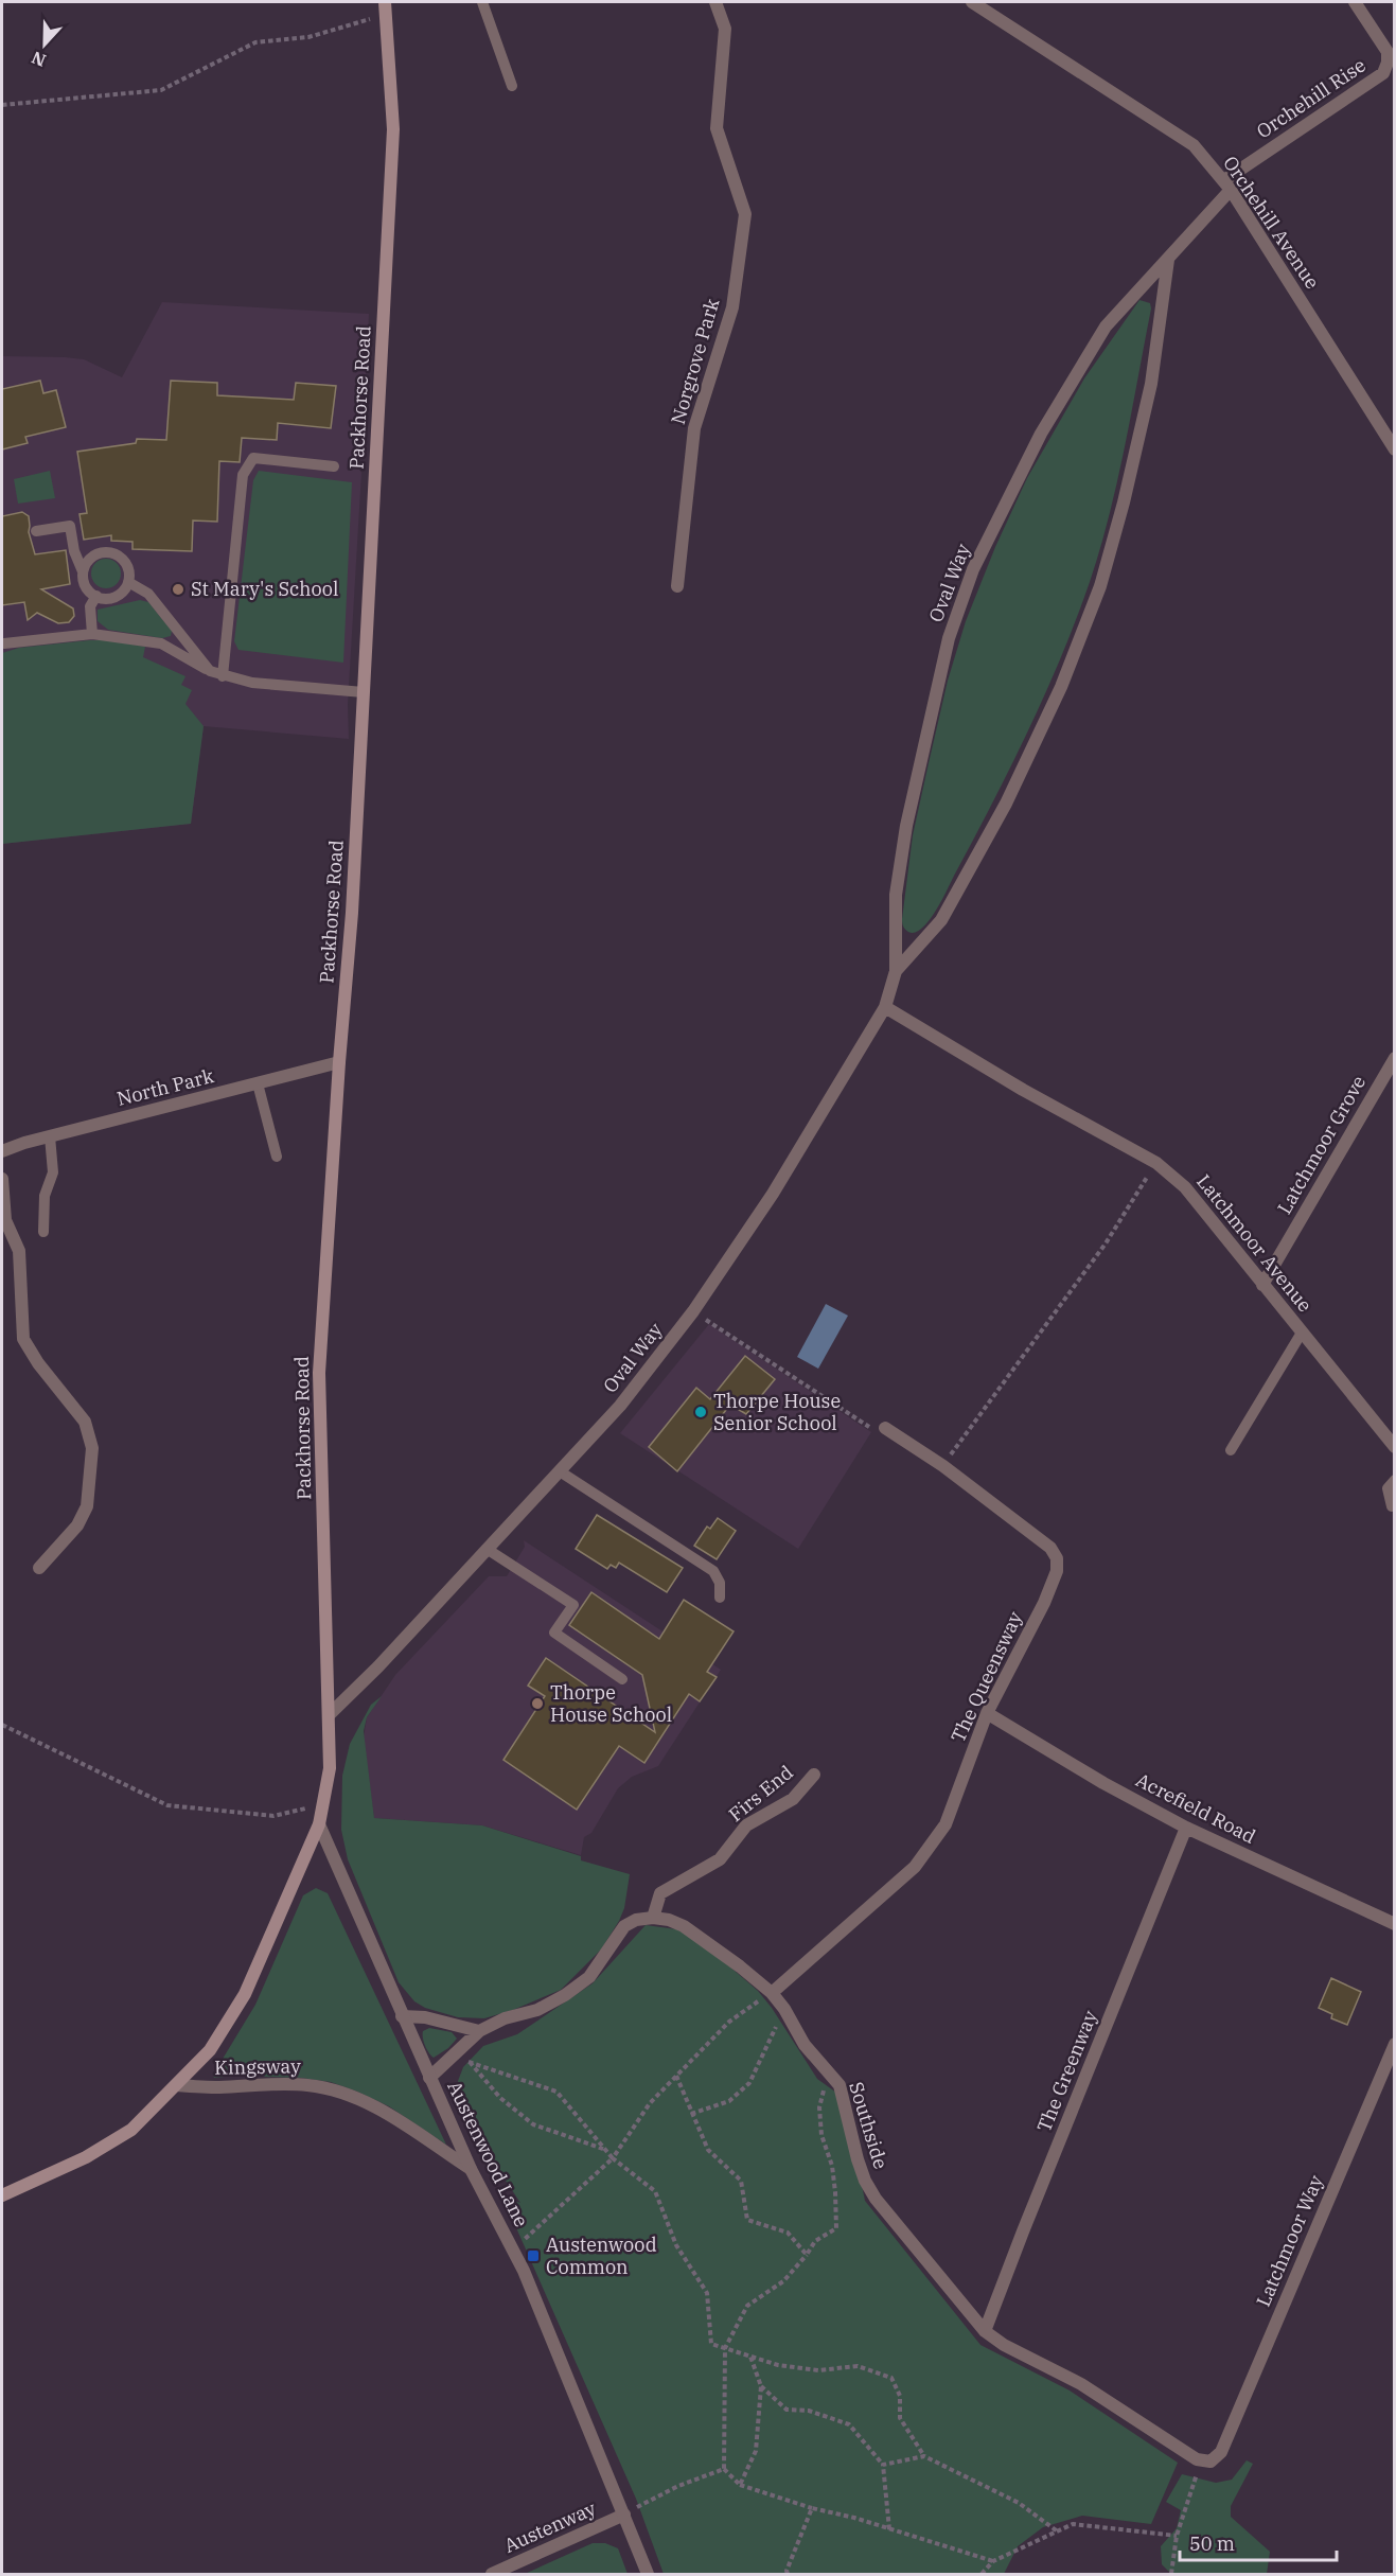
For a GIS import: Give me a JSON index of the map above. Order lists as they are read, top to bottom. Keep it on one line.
{"streets":{"main road":["Packhorse Road","Kingsway"],"street":["Orchehill Rise","Orchehill Avenue","Norgrove Park","Oval Way","North Park","Latchmoor Grove","Latchmoor Avenue","The Queensway","Firs End","Acrefield Road","The Greenway","Southside","Austenwood Lane","Latchmoor Way","Austenway"]},"crossings":[["Orchehill Rise","Orchehill Avenue"],["Orchehill Rise","Oval Way"],["Orchehill Avenue","Oval Way"],["Packhorse Road","Oval Way"],["Packhorse Road","North Park"],["Packhorse Road","Kingsway"],["Packhorse Road","Austenwood Lane"],["Oval Way","Latchmoor Avenue"],["Latchmoor Grove","Latchmoor Avenue"],["The Queensway","Acrefield Road"],["The Queensway","Southside"],["Firs End","Southside"],["Acrefield Road","The Greenway"],["Kingsway","Austenwood Lane"],["The Greenway","Southside"],["Southside","Latchmoor Way"],["Austenwood Lane","Austenway"]],"places":{"other":["St Mary's School","Thorpe House Senior School","Thorpe House School"],"transit":["Austenwood Common"]},"scale_bar":"50 m","north":"bottom"}
